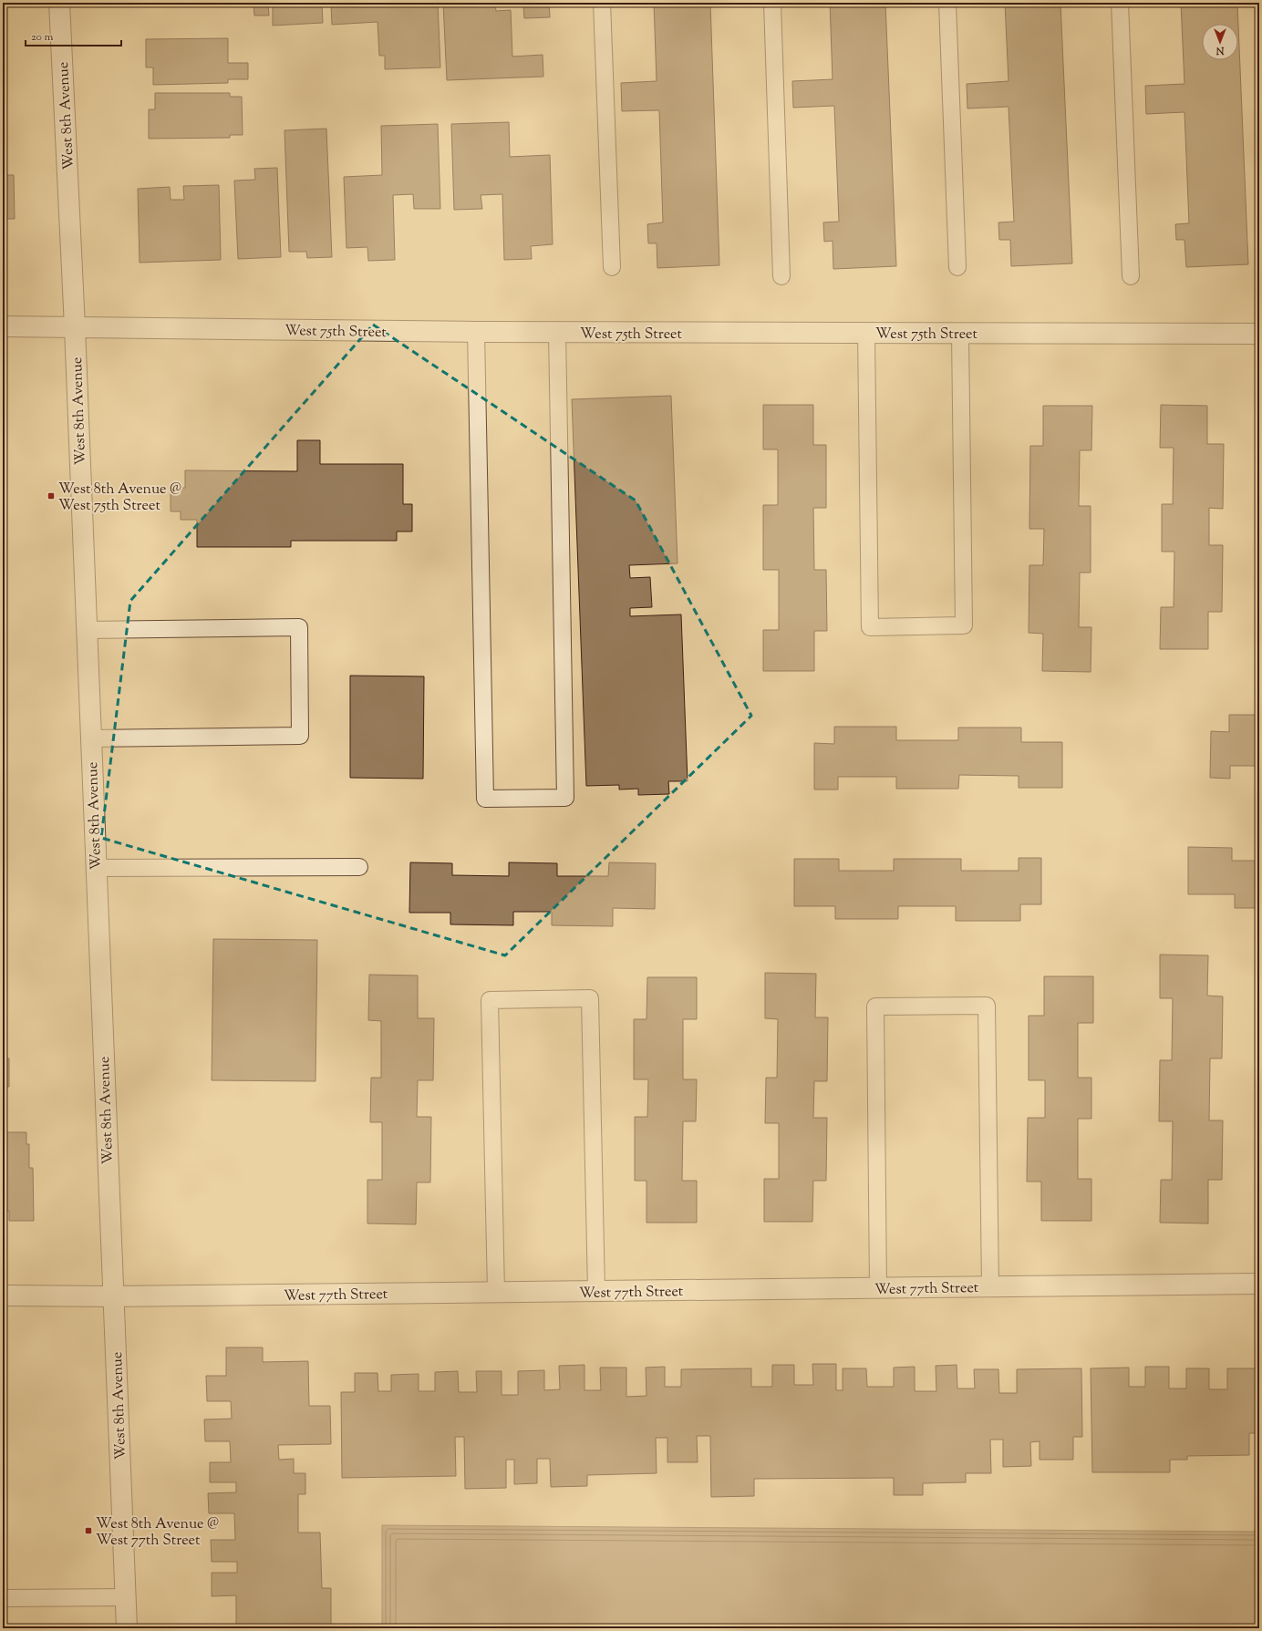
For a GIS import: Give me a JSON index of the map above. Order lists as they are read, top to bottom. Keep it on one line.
{"streets":{"street":["West 8th Avenue","West 75th Street","West 77th Street"]},"crossings":[["West 8th Avenue","West 75th Street"],["West 8th Avenue","West 77th Street"]],"places":{"transit":["West 8th Avenue @ West 75th Street","West 8th Avenue @ West 77th Street"]},"scale_bar":"20 m","north":"bottom"}
